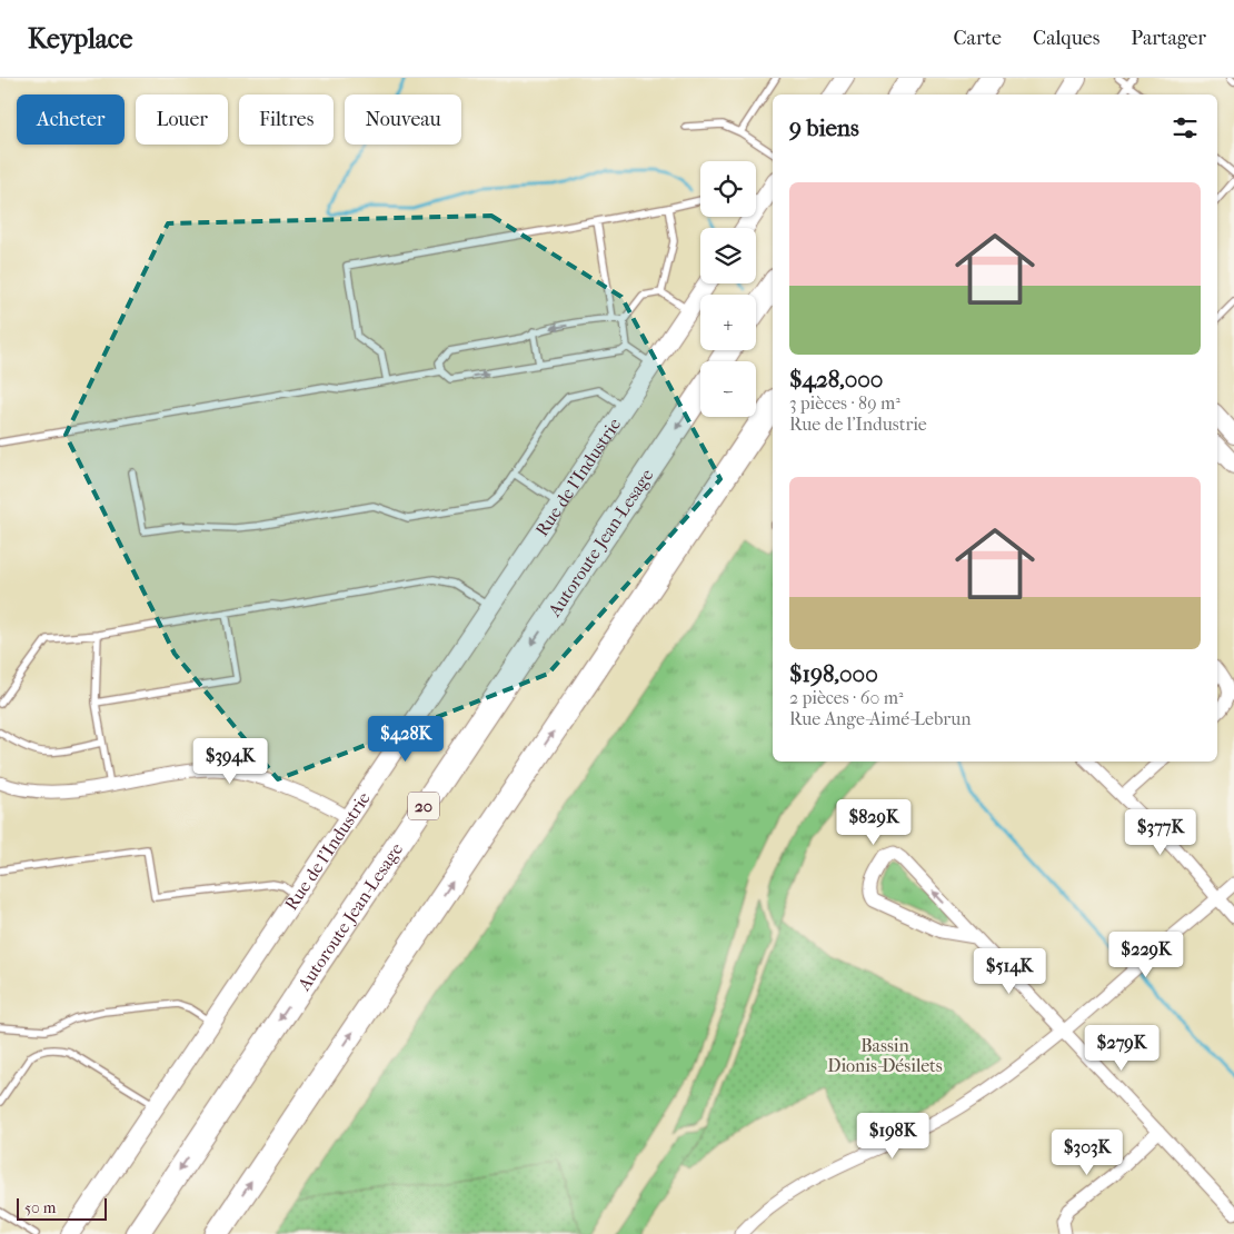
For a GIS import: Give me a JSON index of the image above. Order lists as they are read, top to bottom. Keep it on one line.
{"streets":{"highway":["Autoroute Jean-Lesage","20"],"street":["Rue de l'Industrie"]},"parks":["Bassin Dionis-Désilets"],"scale_bar":"50 m","page":{"header":"Keyplace","nav":["Carte","Calques","Partager"],"chip":["Acheter","Louer","Filtres","Nouveau"],"heading":"9 biens","map_buttons":["+","−"],"list":[{"name":"$428,000","note":"3 pièces · 89 m² · Rue de l'Industrie"},{"name":"$198,000","note":"2 pièces · 60 m² · Rue Ange-Aimé-Lebrun"}],"price":["$428K","$394K","$829K","$377K","$229K","$514K","$279K","$198K","$303K"],"scale":"50 m"}}
